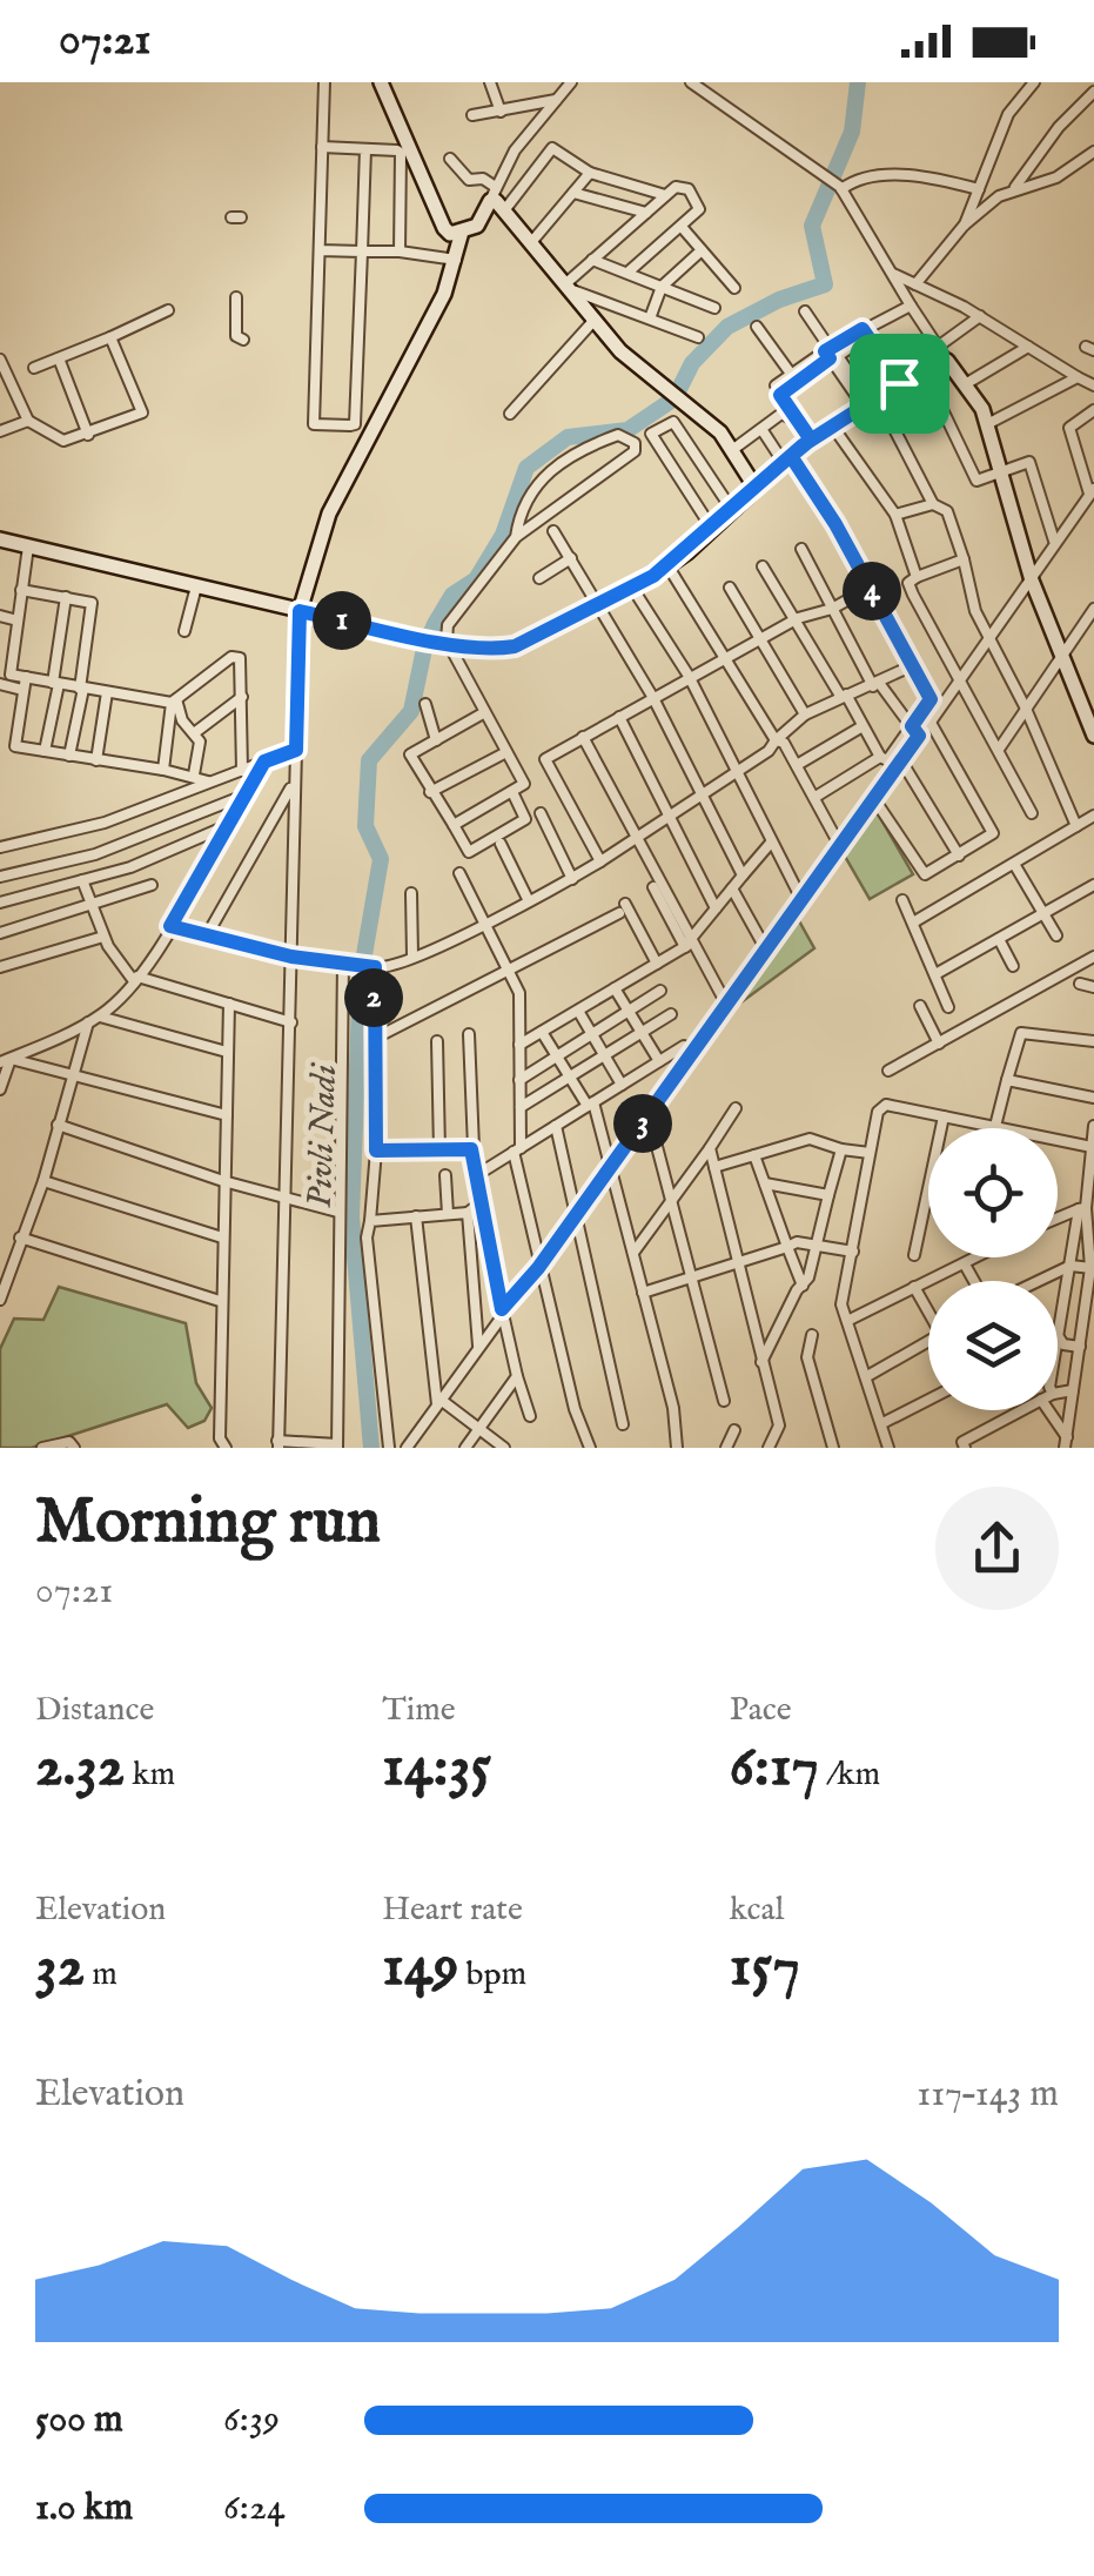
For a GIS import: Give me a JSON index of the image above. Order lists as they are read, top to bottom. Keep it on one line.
{"water":["Pivli Nadi"],"page":{"status":"07:21","pins":["4","1","2","3"],"heading":["Morning run","07:21"],"stats":[["Distance","2.32 km"],["Time","14:35"],["Pace","6:17 /km"],["Elevation","32 m"],["Heart rate","149 bpm"],["kcal","157"]],"chart":["Elevation","117–143 m"],"list":[{"name":"500 m","note":"6:39"},{"name":"1.0 km","note":"6:24"}]}}
